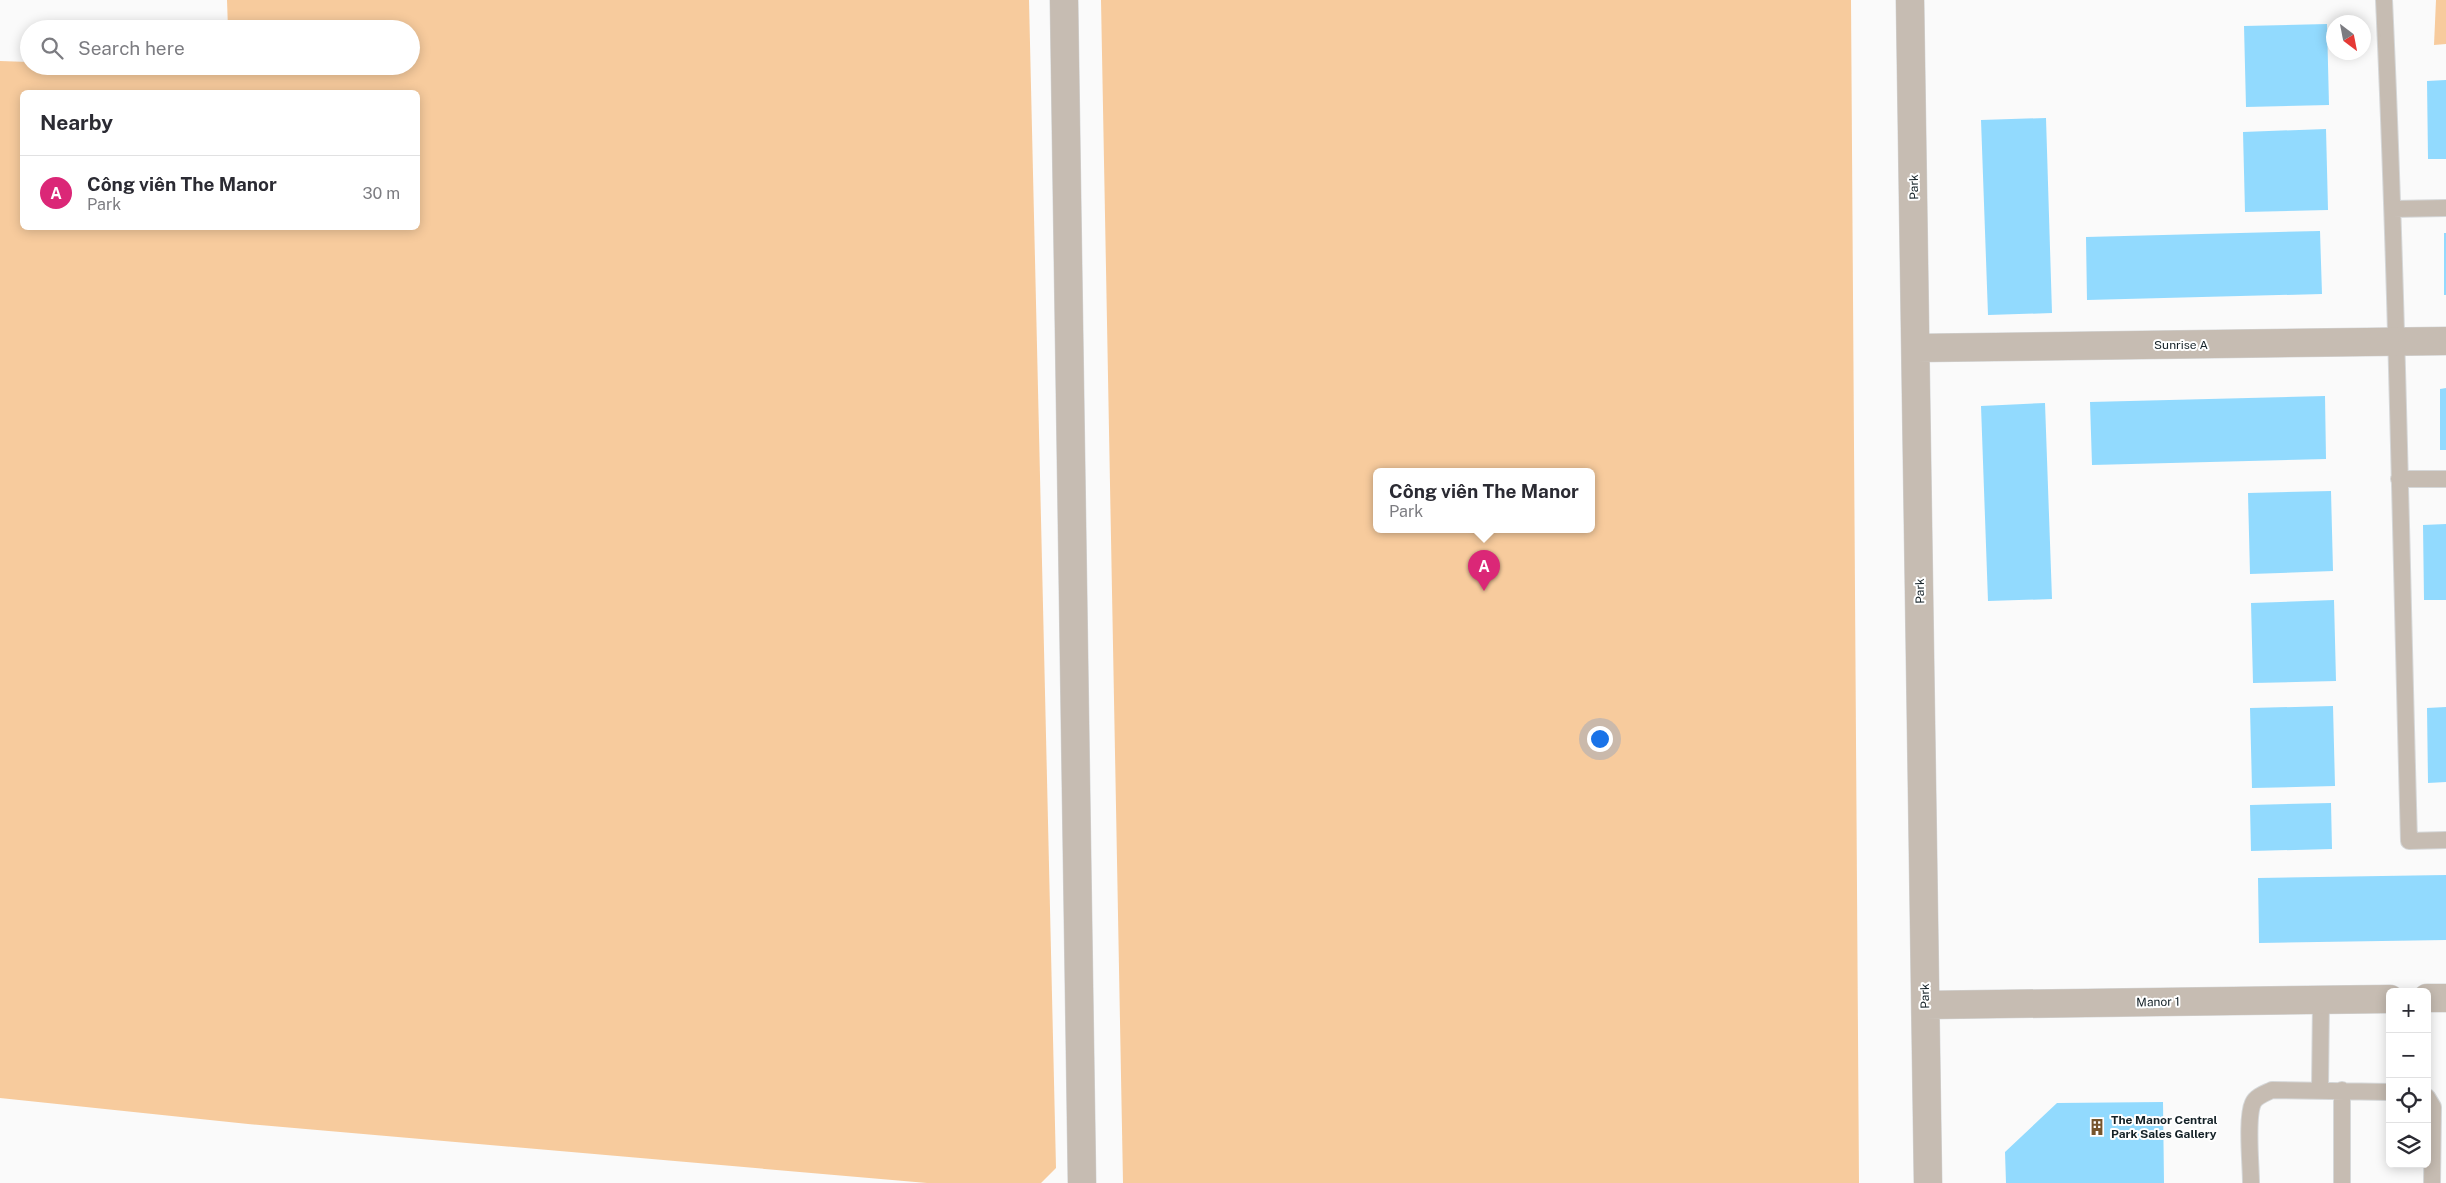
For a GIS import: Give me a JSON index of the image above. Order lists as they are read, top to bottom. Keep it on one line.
{"streets":{"street":["Park","Sunrise A","Manor 1"]},"crossings":[["Park","Sunrise A"],["Park","Manor 1"]],"places":{"building":["The Manor Central Park Sales Gallery"]},"north":"bottom right","page":{"search":"Search here","heading":"Nearby","list":[{"mark":"A","name":"Công viên The Manor","note":"Park","value":"30 m"}],"popup":["Công viên The Manor","Park"],"pins":"A","map_buttons":["+","−"]}}
